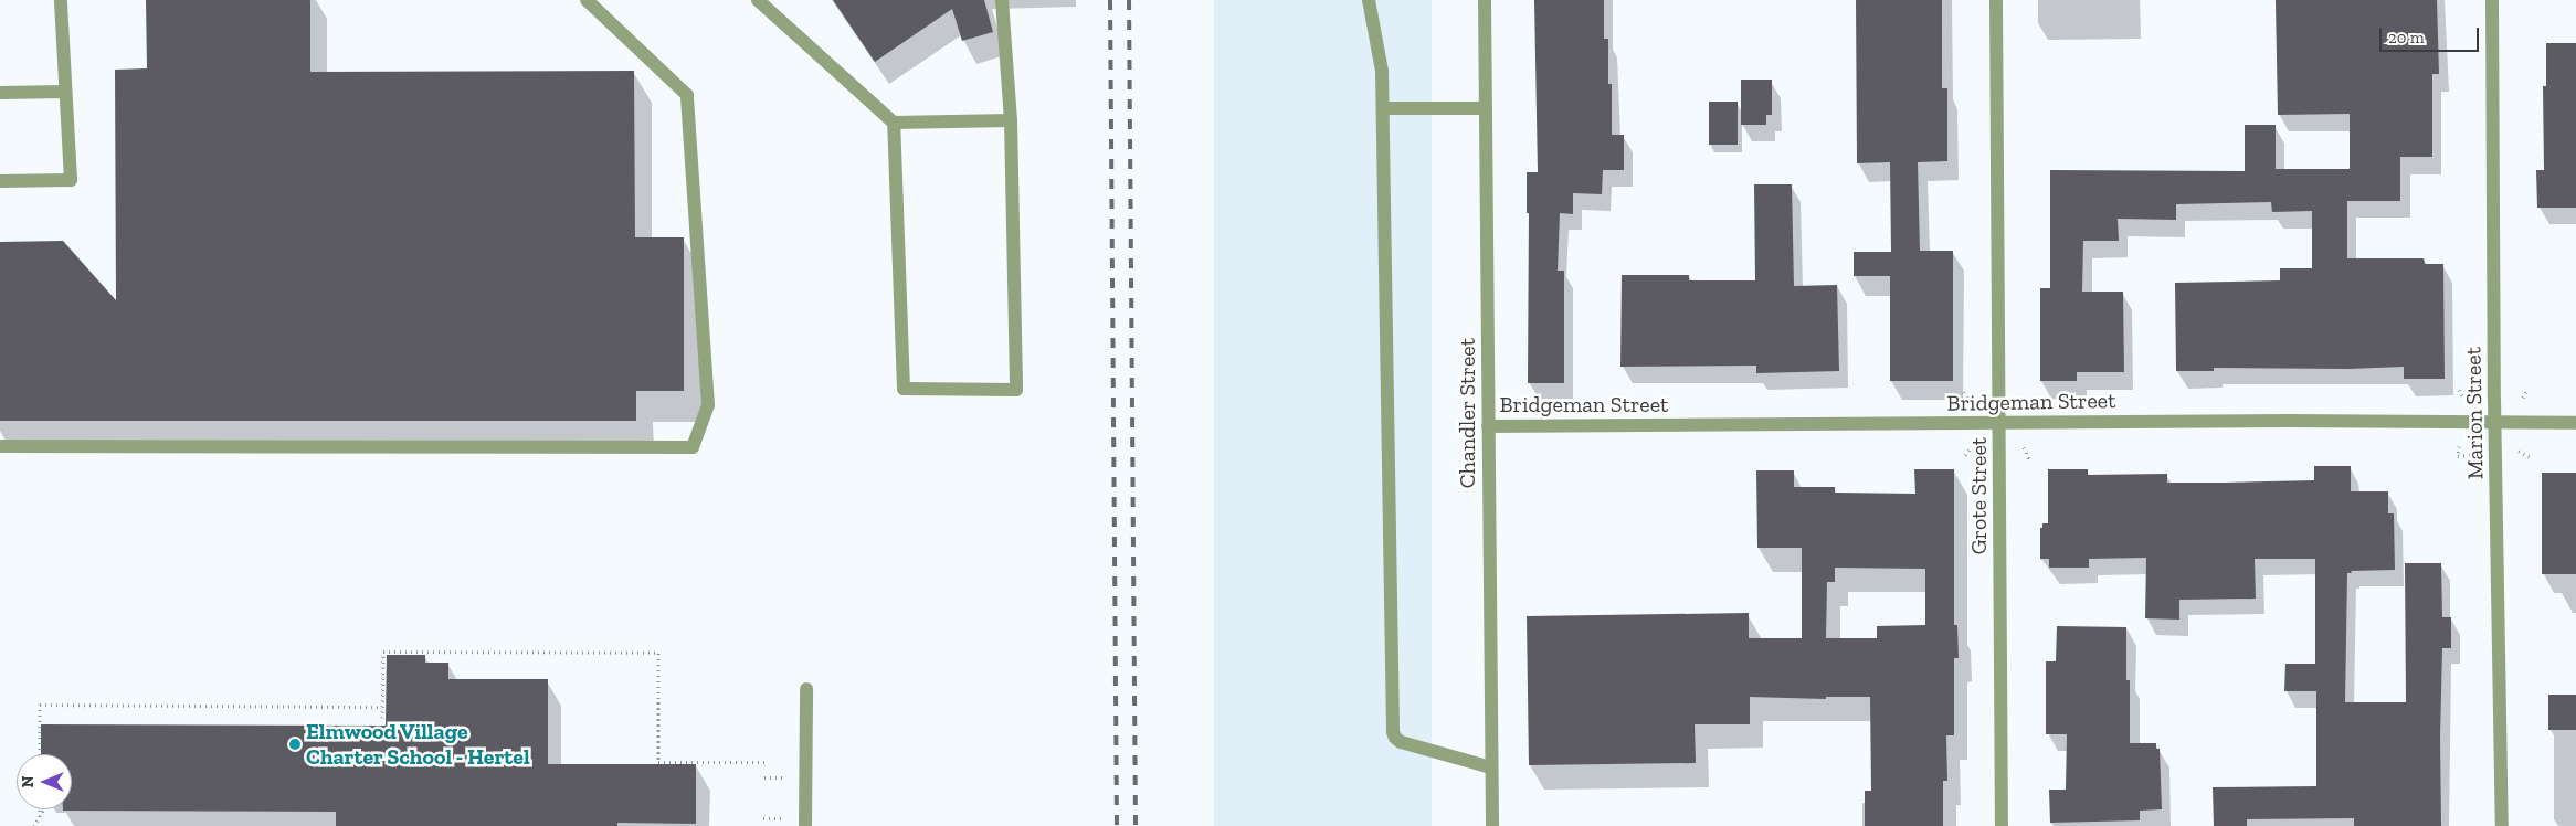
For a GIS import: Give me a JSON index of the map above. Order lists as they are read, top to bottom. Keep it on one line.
{"streets":{"street":["Bridgeman Street","Chandler Street","Marion Street","Grote Street"]},"crossings":[["Bridgeman Street","Chandler Street"],["Bridgeman Street","Marion Street"],["Bridgeman Street","Grote Street"]],"places":["Elmwood Village Charter School - Hertel"],"scale_bar":"20 m","north":"left"}
